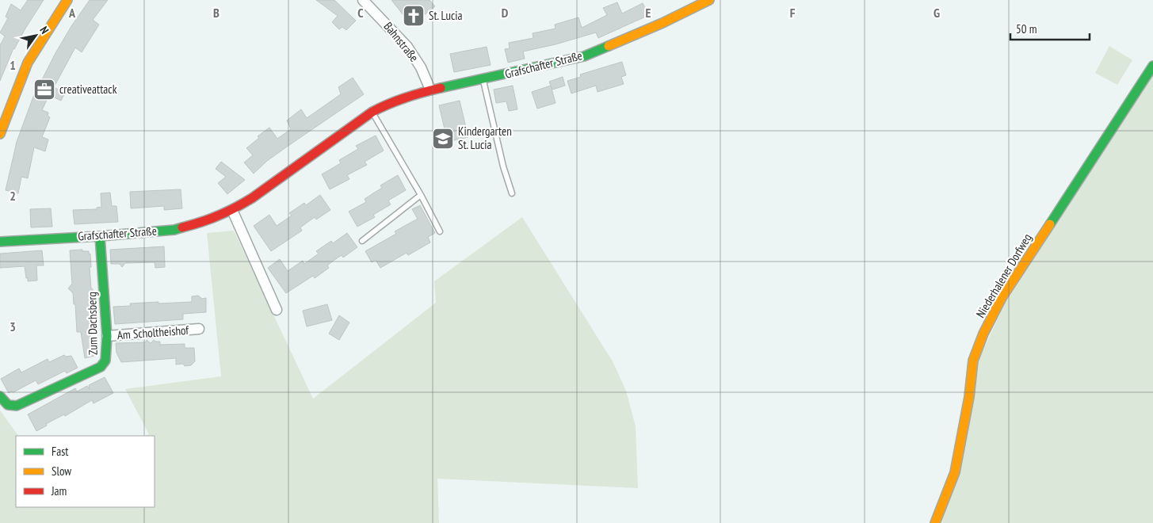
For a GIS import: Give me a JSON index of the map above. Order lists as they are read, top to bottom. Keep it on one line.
{"streets":{"street":["Bahnstraße","Grafschafter Straße","Niederhalener Dorfweg","Zum Dachsberg","Am Scholtheishof"]},"crossings":[["Bahnstraße","Grafschafter Straße"],["Grafschafter Straße","Zum Dachsberg"],["Zum Dachsberg","Am Scholtheishof"]],"places":{"church":["St. Lucia"],"office":["creativeattack"],"school or university":["Kindergarten St. Lucia"]},"legend":["Fast","Slow","Jam"],"scale_bar":"50 m","north":"top right","grid":{"columns":["A","B","C","D","E","F","G"],"rows":["1","2","3"]}}
